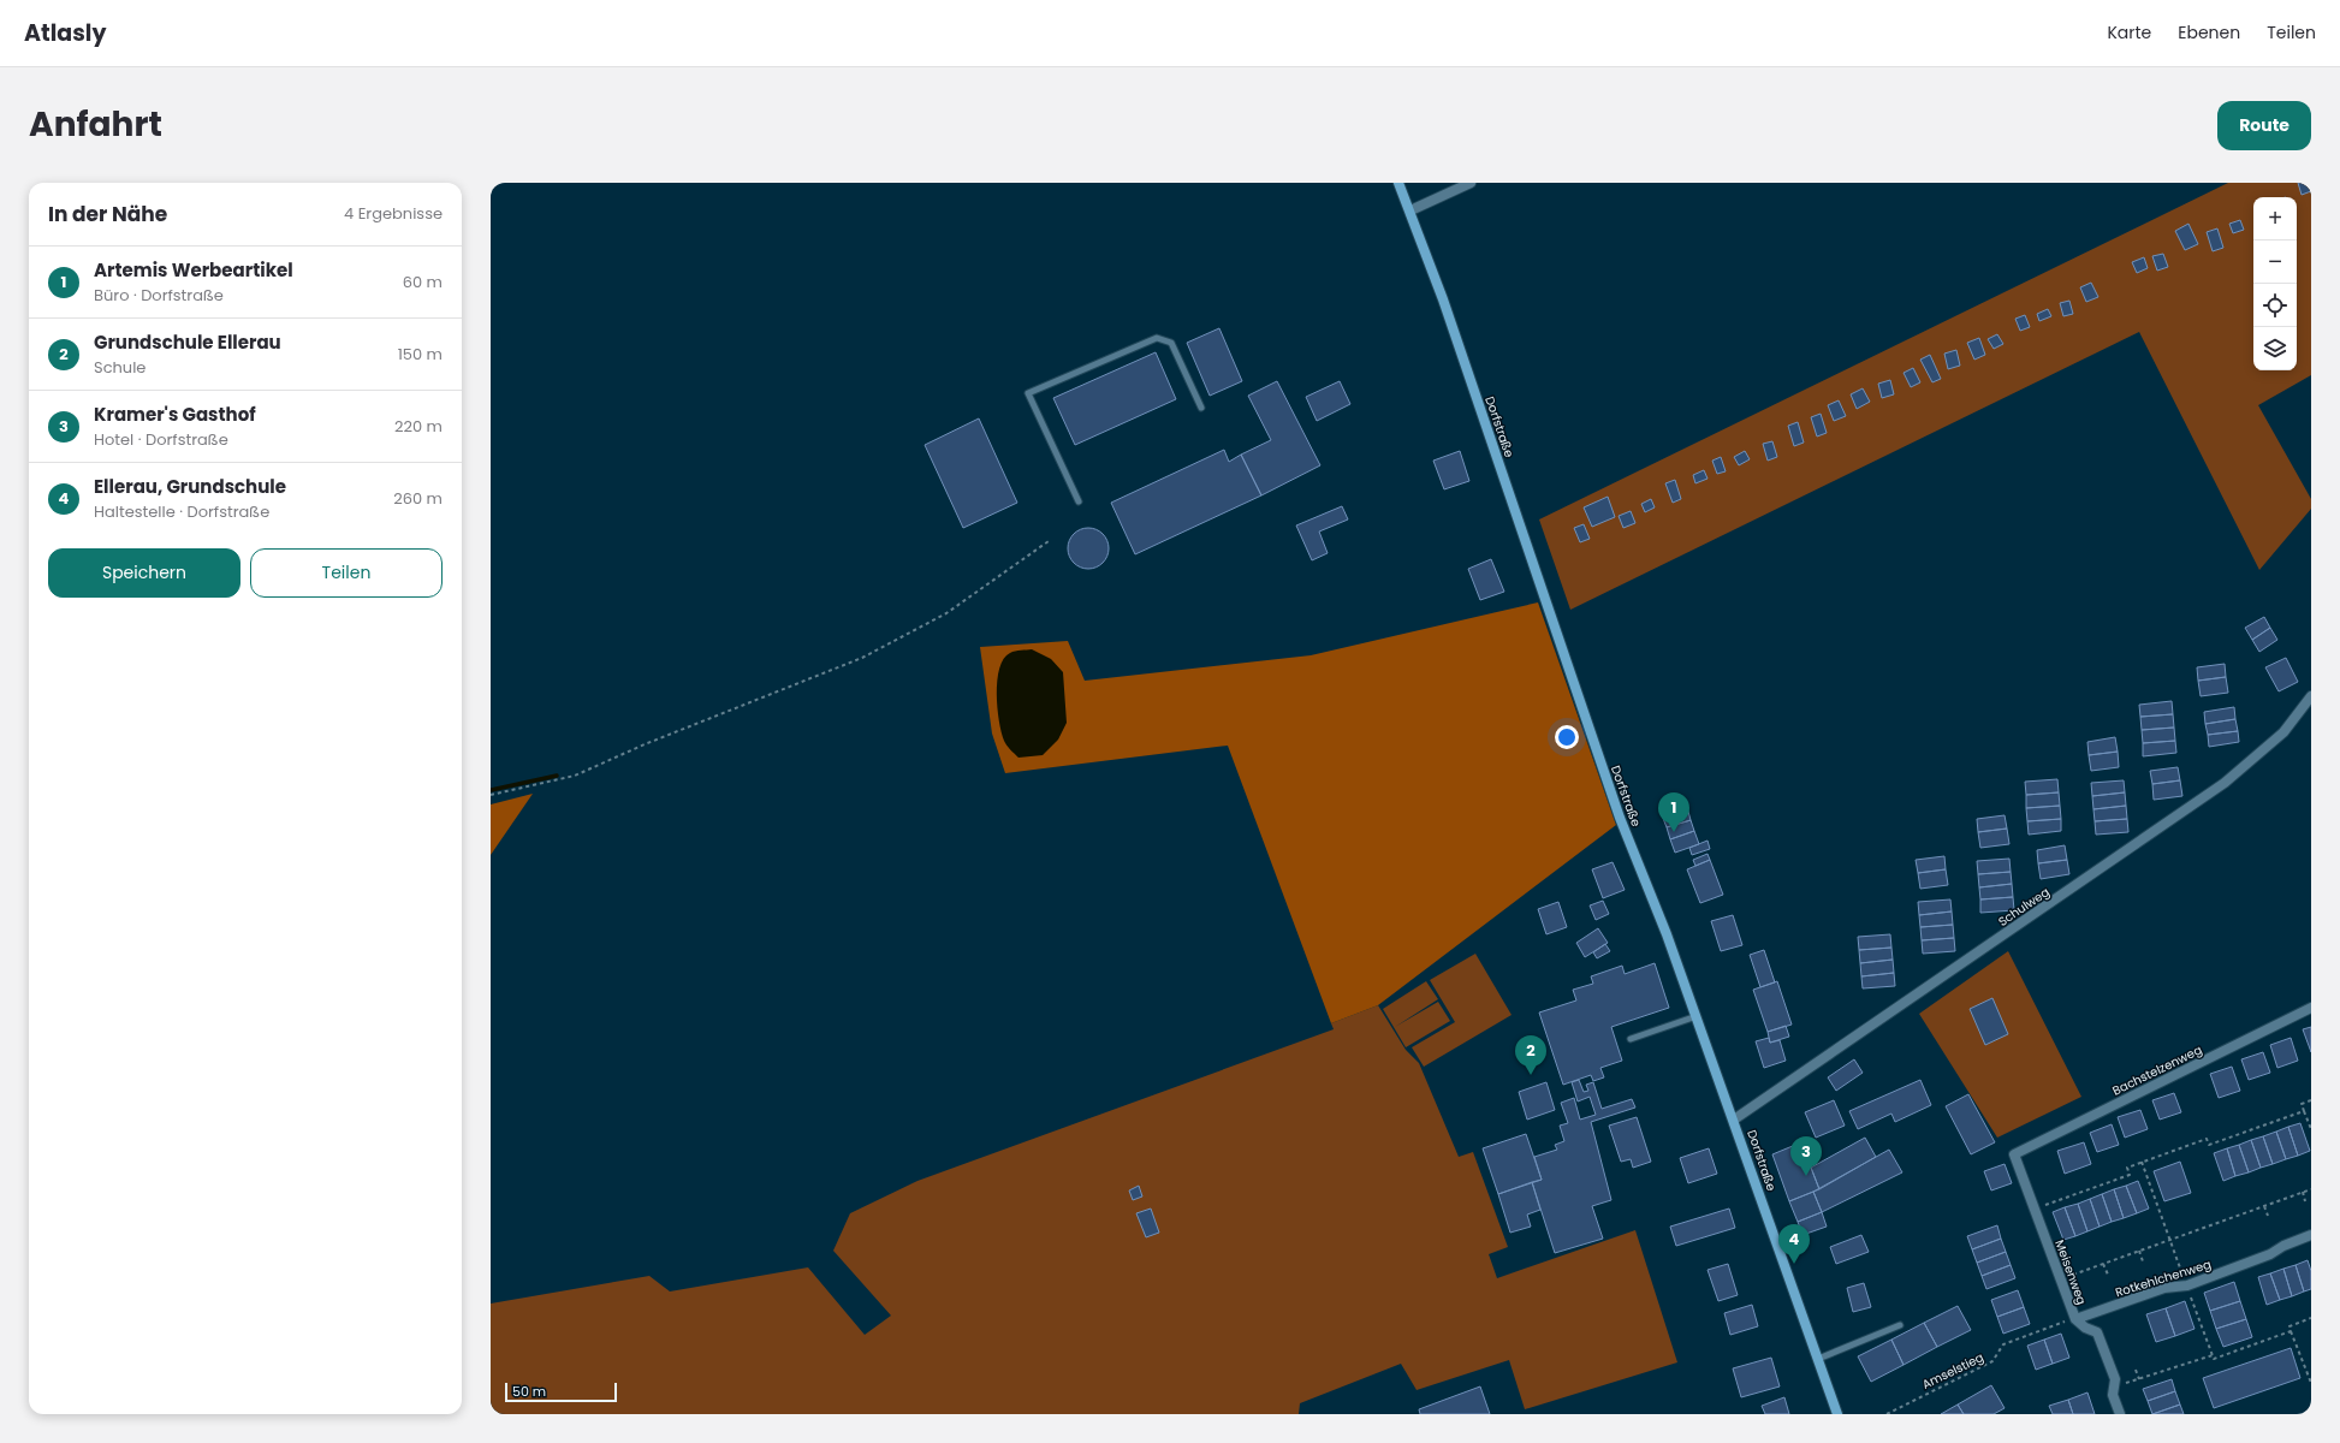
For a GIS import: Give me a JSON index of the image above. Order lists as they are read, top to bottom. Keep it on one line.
{"streets":{"street":["Dorfstraße","Schulweg","Bachstelzenweg","Meisenweg","Rotkehlchenweg"],"path":["Amselstieg"]},"crossings":[["Dorfstraße","Schulweg"],["Bachstelzenweg","Meisenweg"],["Meisenweg","Rotkehlchenweg"],["Meisenweg","Amselstieg"],["Rotkehlchenweg","Amselstieg"]],"scale_bar":"50 m","page":{"header":"Atlasly","nav":["Karte","Ebenen","Teilen"],"title":"Anfahrt","buttons":["Route",["Speichern","Teilen"]],"heading":["In der Nähe","4 Ergebnisse"],"map_buttons":["+","−"],"list":[{"mark":"1","name":"Artemis Werbeartikel","note":"Büro · Dorfstraße","value":"60 m"},{"mark":"2","name":"Grundschule Ellerau","note":"Schule","value":"150 m"},{"mark":"3","name":"Kramer's Gasthof","note":"Hotel · Dorfstraße","value":"220 m"},{"mark":"4","name":"Ellerau, Grundschule","note":"Haltestelle · Dorfstraße","value":"260 m"}],"pins":["1","2","3","4"],"scale":"50 m"}}
